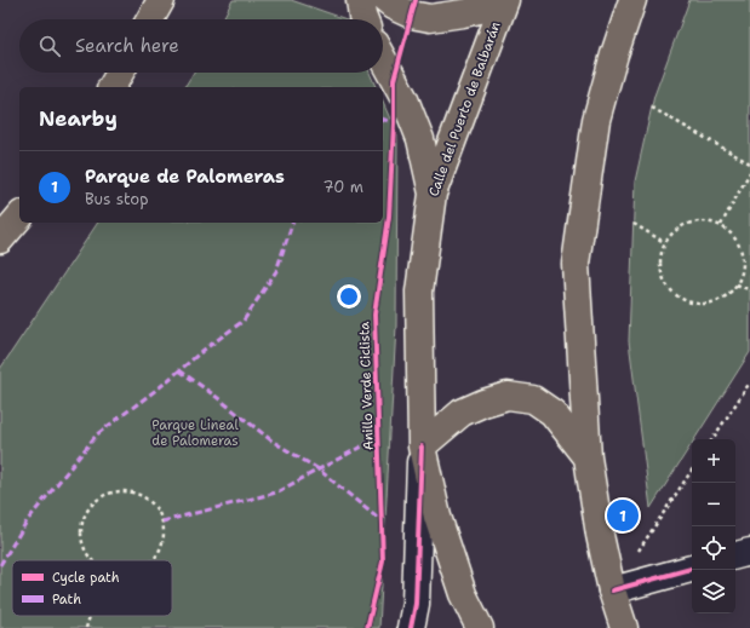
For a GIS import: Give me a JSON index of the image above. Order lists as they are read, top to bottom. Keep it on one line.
{"streets":{"main road":["Calle del Puerto de Balbarán"],"cycle path":["Anillo Verde Ciclista"]},"parks":["Parque Lineal de Palomeras"],"legend":["Cycle path","Path"],"page":{"search":"Search here","heading":"Nearby","list":[{"mark":"1","name":"Parque de Palomeras","note":"Bus stop","value":"70 m"}],"map_buttons":["+","−"],"pins":"1"}}
